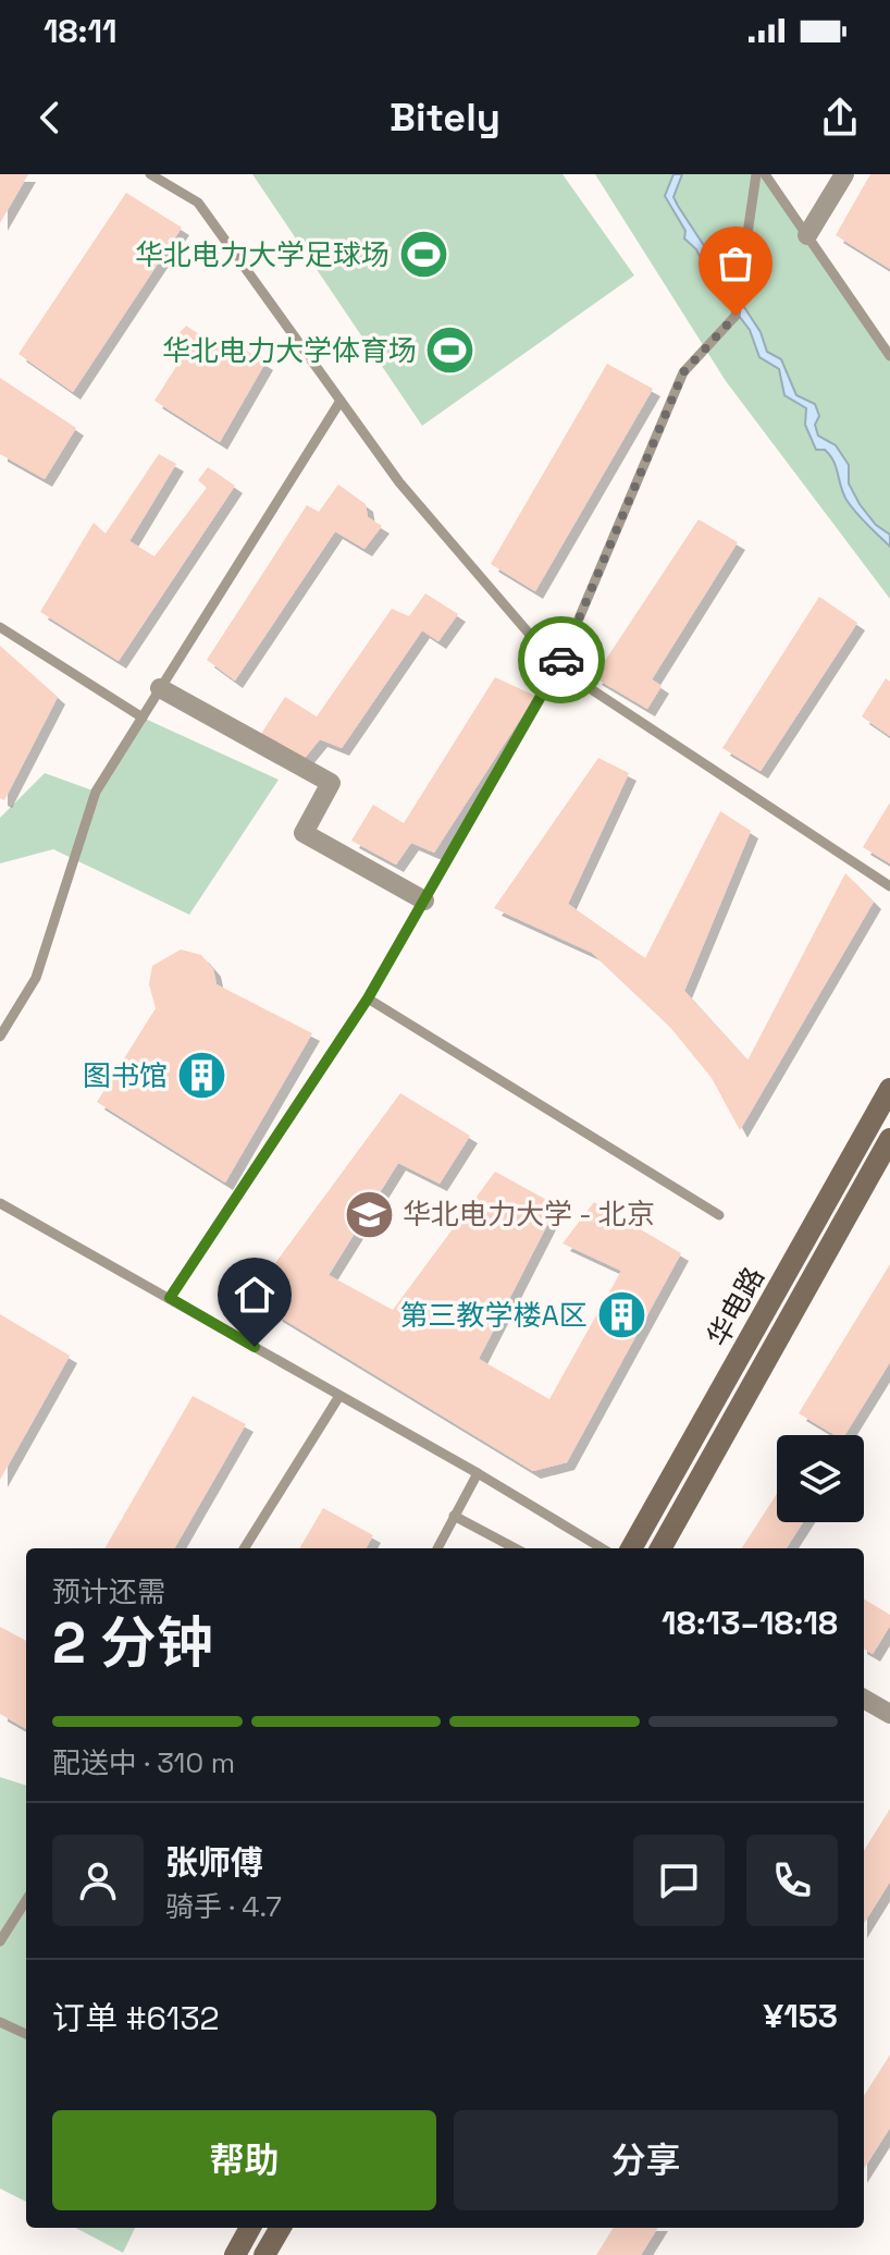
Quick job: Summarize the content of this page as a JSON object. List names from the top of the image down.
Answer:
{
  "streets": {
    "street": ["华电路"]
  },
  "places": {
    "sports": ["华北电力大学足球场", "华北电力大学体育场"],
    "building": ["图书馆", "第三教学楼A区"],
    "school or university": ["华北电力大学 - 北京"]
  },
  "page": {
    "status": "18:11",
    "header": "Bitely",
    "heading": ["2 分钟", "预计还需", "18:13–18:18"],
    "panel": [
      "张师傅",
      "骑手 · 4.7",
      "订单 #6132",
      "¥153"
    ],
    "bar": "配送中 · 310 m",
    "buttons": ["帮助", "分享"]
  }
}
